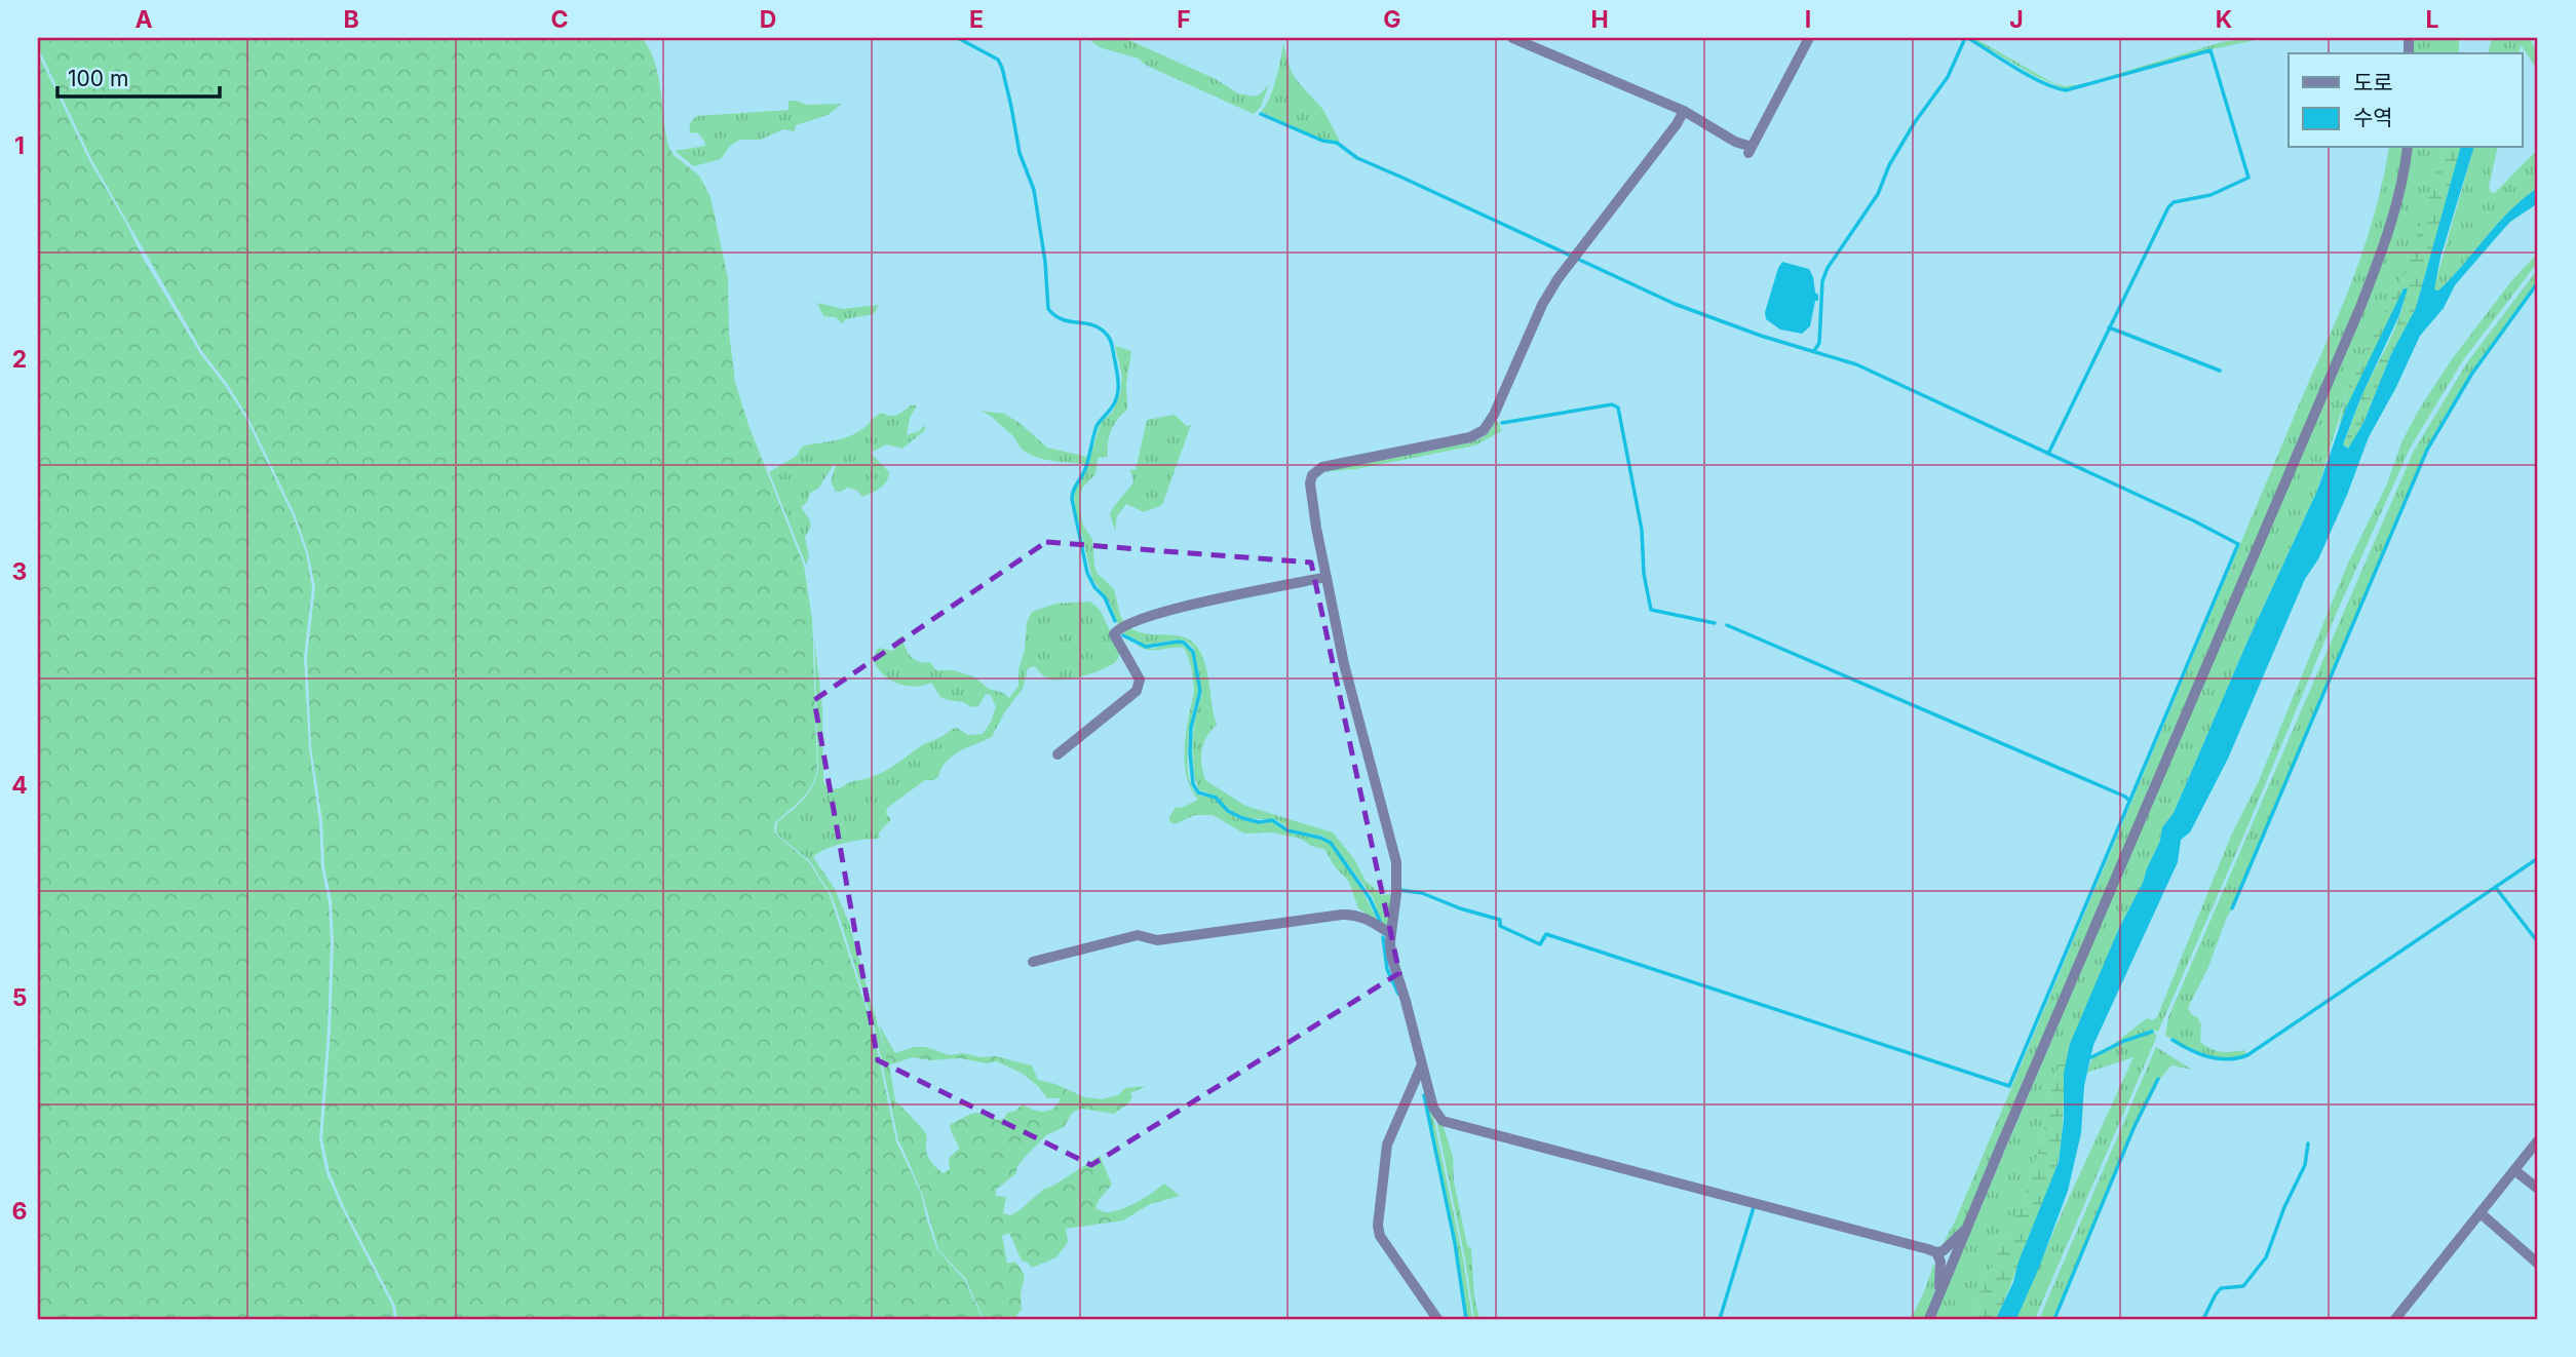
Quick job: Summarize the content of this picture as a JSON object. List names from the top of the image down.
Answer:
{
  "legend": ["도로", "수역"],
  "scale_bar": "100 m",
  "grid": {
    "columns": [
      "A",
      "B",
      "C",
      "D",
      "E",
      "F",
      "G",
      "H",
      "I",
      "J",
      "K",
      "L"
    ],
    "rows": [
      "1",
      "2",
      "3",
      "4",
      "5",
      "6"
    ]
  }
}
